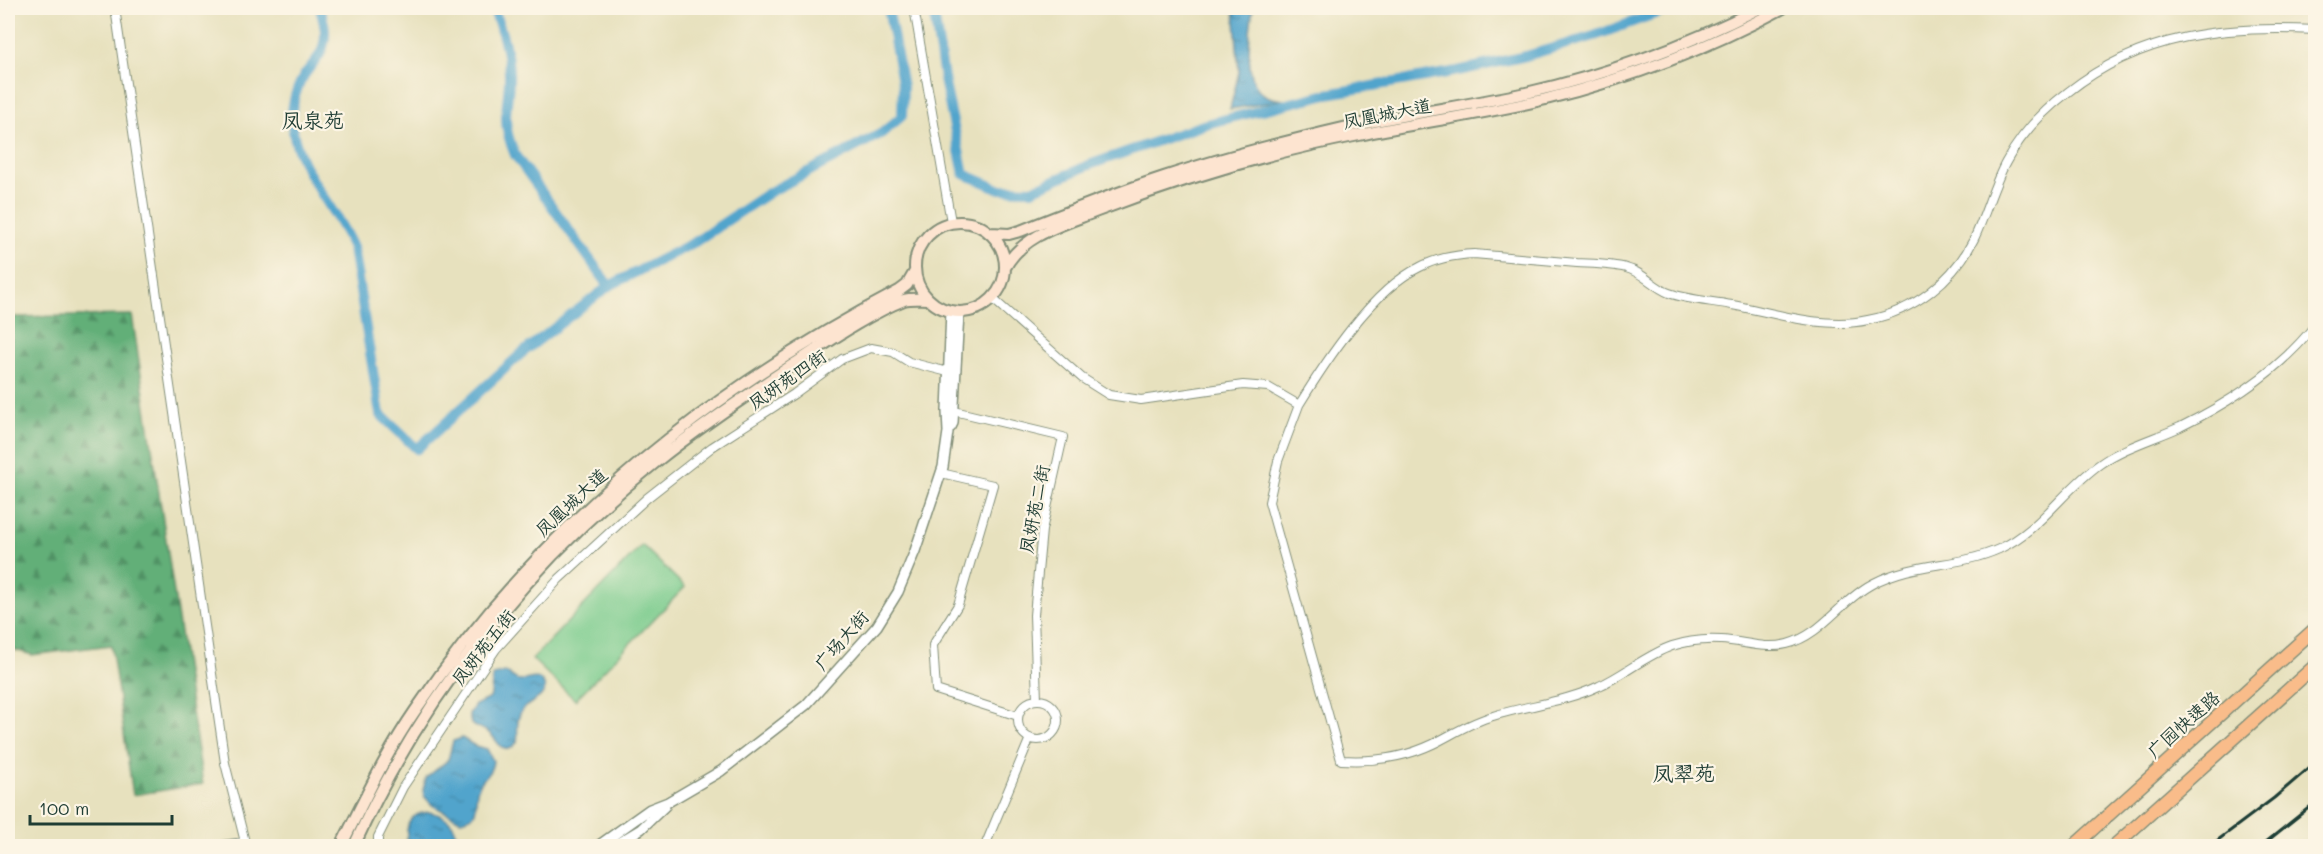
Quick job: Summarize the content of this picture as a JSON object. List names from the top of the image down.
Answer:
{
  "streets": {
    "highway": ["广园快速路"],
    "main road": ["凤凰城大道"],
    "street": [
      "凤妍苑四街",
      "凤妍苑二街",
      "广场大街",
      "凤妍苑五街"
    ]
  },
  "crossings": [
    ["凤凰城大道", "广场大街"],
    ["凤妍苑四街", "广场大街"],
    ["凤妍苑四街", "凤妍苑五街"],
    ["凤妍苑二街", "广场大街"]
  ],
  "districts": ["凤泉苑", "凤翠苑"],
  "scale_bar": "100 m"
}
